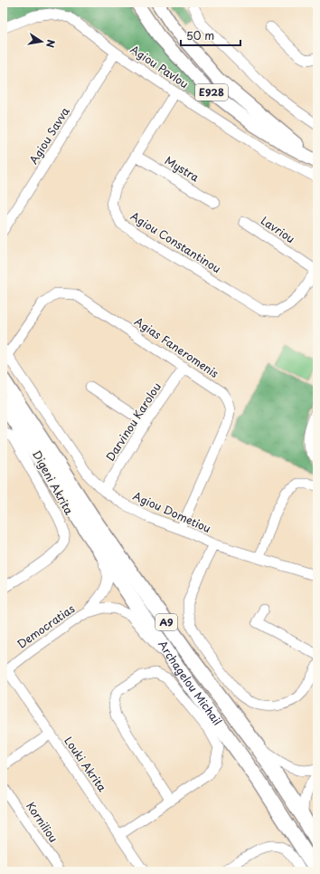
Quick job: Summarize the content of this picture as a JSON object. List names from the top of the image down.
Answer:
{
  "streets": {
    "highway": ["A9", "Archagelou Michail"],
    "main road": ["E928"],
    "street": [
      "Agiou Pavlou",
      "Agiou Savva",
      "Mystra",
      "Lavriou",
      "Agiou Constantinou",
      "Agias Faneromenis",
      "Darvinou Karolou",
      "Digeni Akrita",
      "Agiou Dometiou",
      "Democratias",
      "Louki Akrita",
      "Korniliou"
    ]
  },
  "crossings": [
    ["Agiou Pavlou", "Agiou Savva"],
    ["Agiou Pavlou", "Agiou Constantinou"],
    ["Mystra", "Agiou Constantinou"],
    ["Lavriou", "Agiou Constantinou"],
    ["Agias Faneromenis", "Darvinou Karolou"],
    ["Agias Faneromenis", "Agiou Dometiou"],
    ["Darvinou Karolou", "Agiou Dometiou"],
    ["Democratias", "Archagelou Michail"],
    ["Democratias", "Louki Akrita"]
  ],
  "scale_bar": "50 m",
  "north": "right"
}
